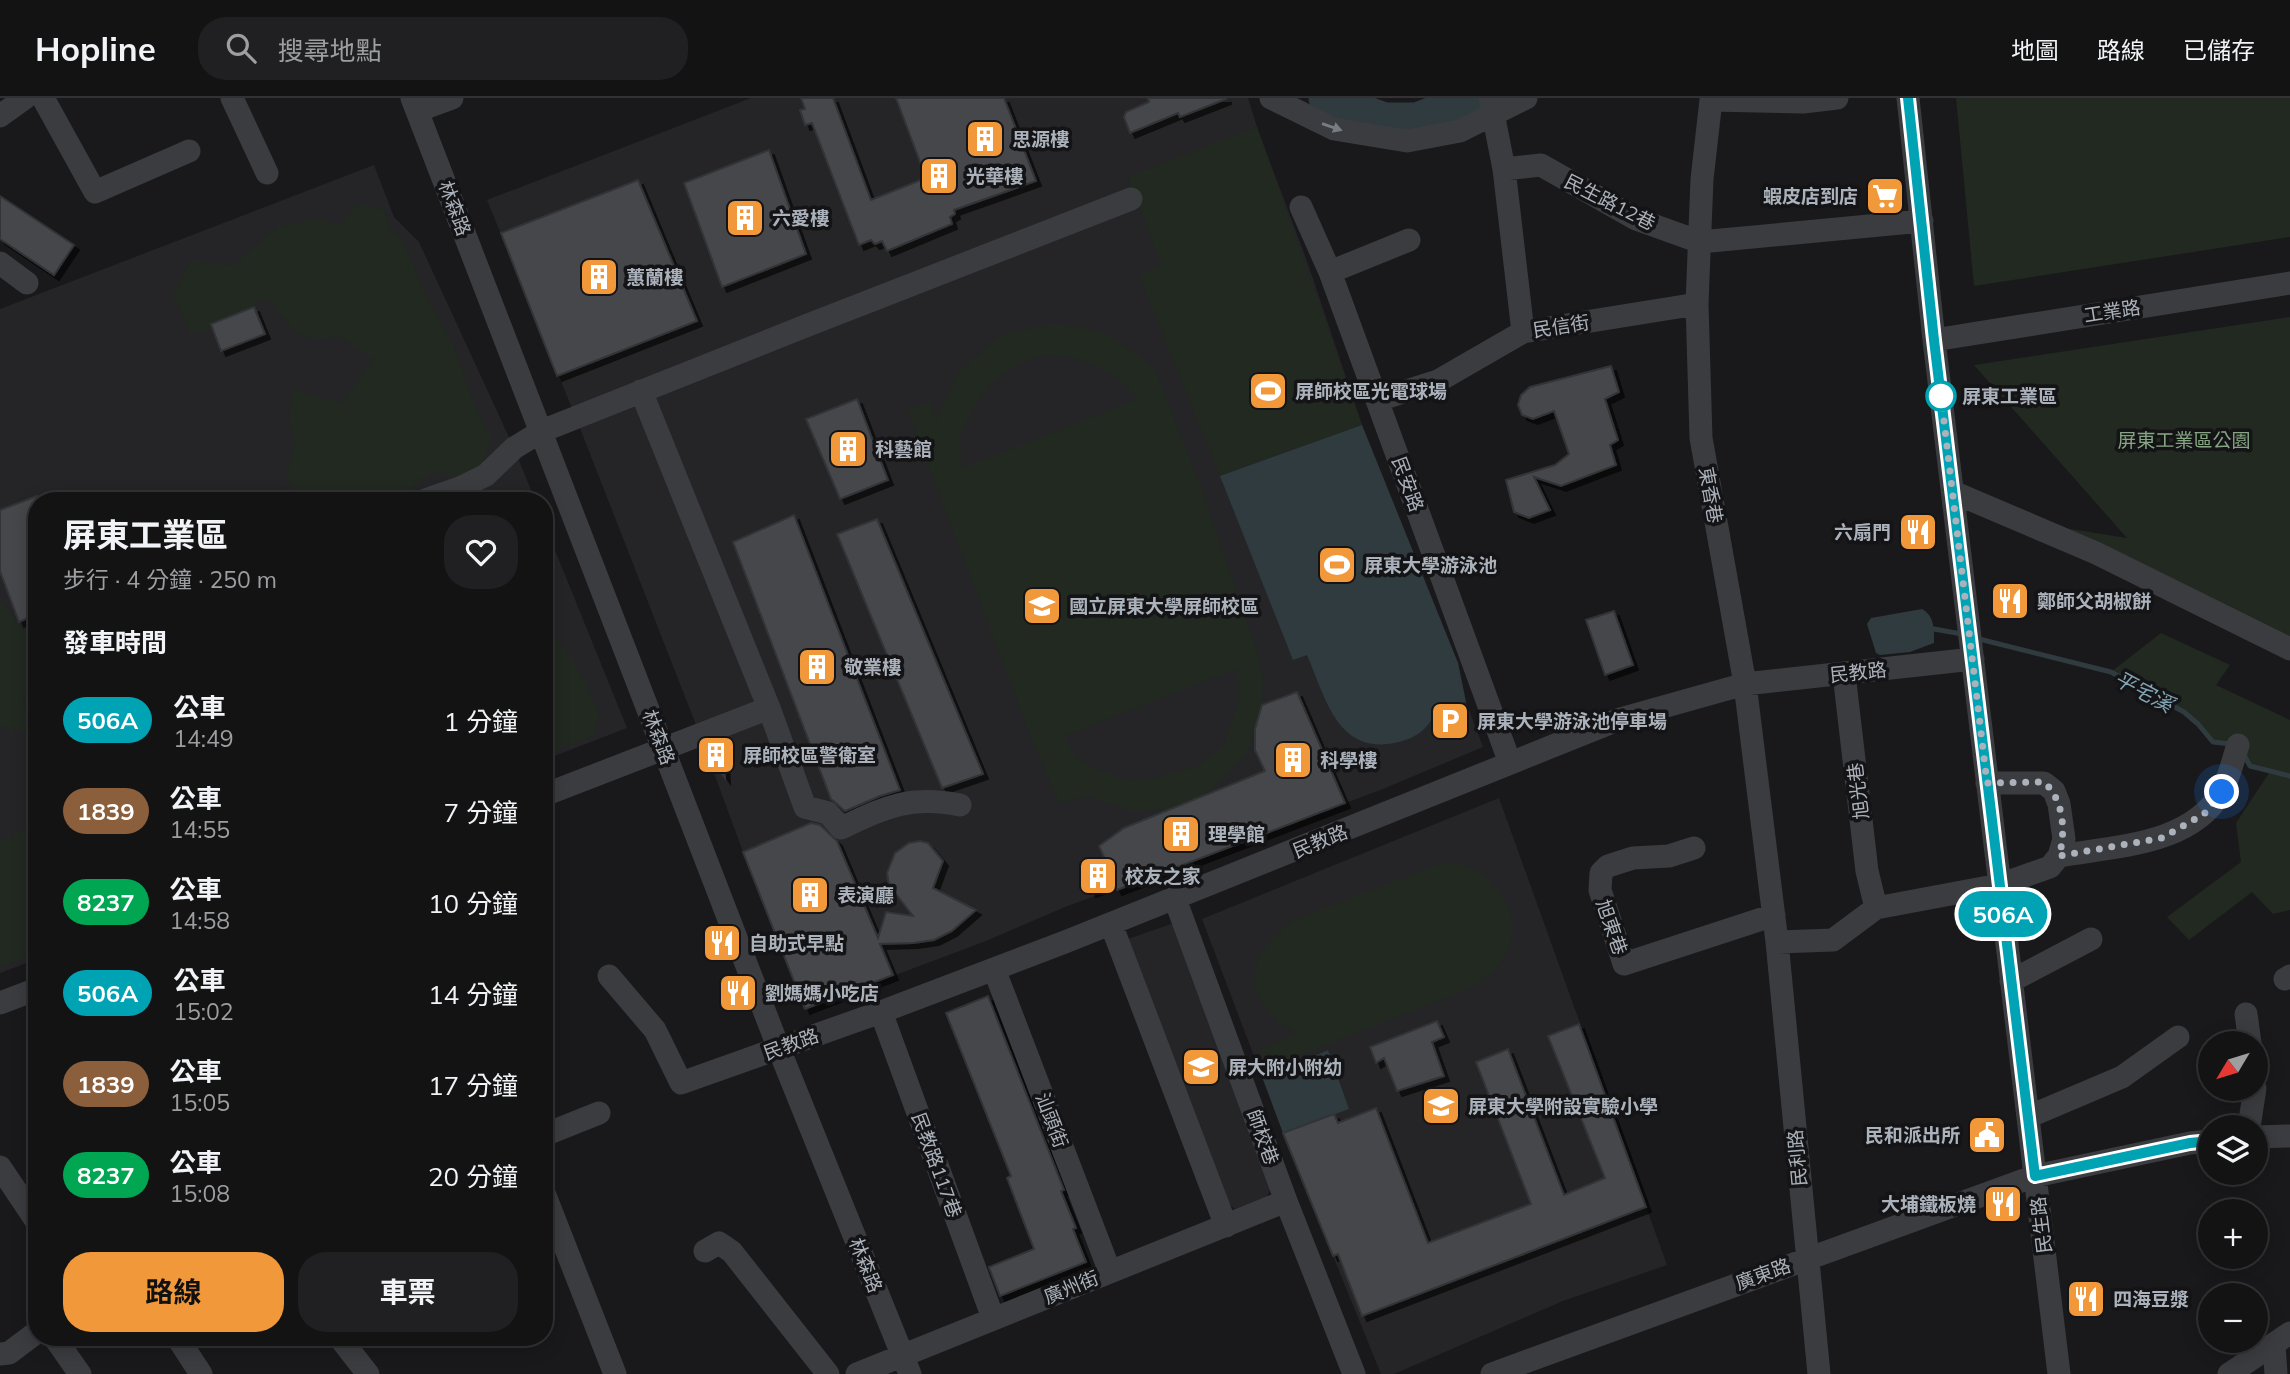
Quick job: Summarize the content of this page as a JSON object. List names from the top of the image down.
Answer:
{
  "streets": {
    "street": [
      "民生路12巷",
      "林森路",
      "工業路",
      "民信街",
      "民安路",
      "東香巷",
      "民教路",
      "旭光巷",
      "旭東巷",
      "汕頭街",
      "師校巷",
      "民利路",
      "民教路117巷",
      "民生路",
      "廣東路",
      "廣州街"
    ]
  },
  "crossings": [
    ["林森路", "民教路"],
    ["林森路", "廣州街"],
    ["民信街", "民安路"],
    ["民信街", "東香巷"],
    ["民安路", "民教路"],
    ["東香巷", "民教路"],
    ["民教路", "旭光巷"],
    ["民教路", "汕頭街"],
    ["民教路", "師校巷"],
    ["民教路", "民教路117巷"],
    ["民教路", "民生路"],
    ["汕頭街", "廣州街"],
    ["師校巷", "廣州街"],
    ["民利路", "廣東路"],
    ["民教路117巷", "廣州街"],
    ["民生路", "廣東路"]
  ],
  "water": ["平宅溪"],
  "parks": ["屏東工業區公園"],
  "places": {
    "building": [
      "思源樓",
      "光華樓",
      "六愛樓",
      "蕙蘭樓",
      "科藝館",
      "敬業樓",
      "屏師校區警衛室",
      "科學樓",
      "理學館",
      "校友之家",
      "表演廳"
    ],
    "supermarket": ["蝦皮店到店"],
    "sports": ["屏師校區光電球場", "屏東大學游泳池"],
    "other": ["屏東工業區"],
    "restaurant": [
      "六扇門",
      "鄭師父胡椒餅",
      "自助式早點",
      "劉媽媽小吃店",
      "大埔鐵板燒",
      "四海豆漿"
    ],
    "school or university": ["國立屏東大學屏師校區", "屏大附小附幼", "屏東大學附設實驗小學"],
    "parking": ["屏東大學游泳池停車場"],
    "public building": ["民和派出所"]
  },
  "lines": ["bus line 506A"],
  "north": "bottom left",
  "page": {
    "header": "Hopline",
    "search": "搜尋地點",
    "nav": ["地圖", "路線", "已儲存"],
    "on_map": "506A",
    "heading": [
      ["屏東工業區", "步行 · 4 分鐘 · 250 m"],
      "發車時間"
    ],
    "list": [
      {
        "mark": "506A",
        "name": "公車",
        "note": "14:49",
        "value": "1 分鐘"
      },
      {
        "mark": "1839",
        "name": "公車",
        "note": "14:55",
        "value": "7 分鐘"
      },
      {
        "mark": "8237",
        "name": "公車",
        "note": "14:58",
        "value": "10 分鐘"
      },
      {
        "mark": "506A",
        "name": "公車",
        "note": "15:02",
        "value": "14 分鐘"
      },
      {
        "mark": "1839",
        "name": "公車",
        "note": "15:05",
        "value": "17 分鐘"
      },
      {
        "mark": "8237",
        "name": "公車",
        "note": "15:08",
        "value": "20 分鐘"
      }
    ],
    "map_buttons": ["+", "−"],
    "buttons": ["路線", "車票"]
  }
}
